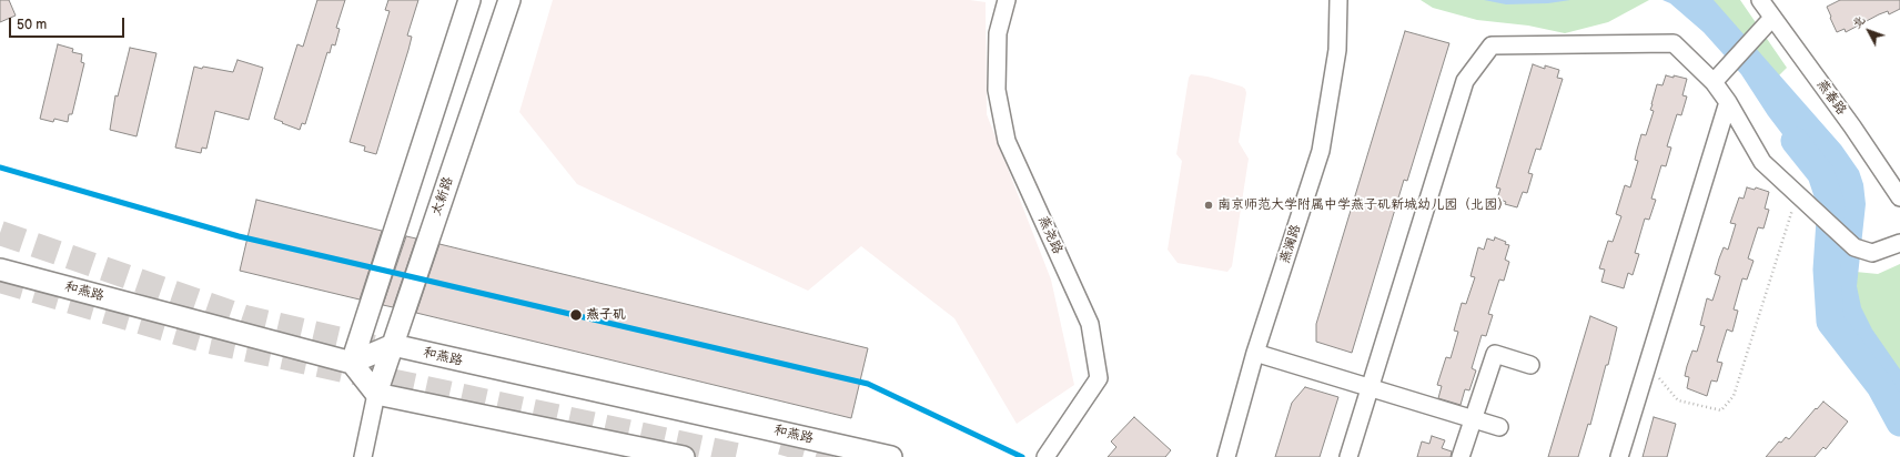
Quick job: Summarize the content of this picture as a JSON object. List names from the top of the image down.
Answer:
{
  "streets": {
    "main road": ["太新路", "和燕路"],
    "street": ["燕春路", "燕尧路", "燕澜路"]
  },
  "crossings": [
    ["太新路", "和燕路"]
  ],
  "places": ["南京师范大学附属中学燕子矶新城幼儿园（北园）", "燕子矶"],
  "scale_bar": "50 m",
  "north": "top left"
}
